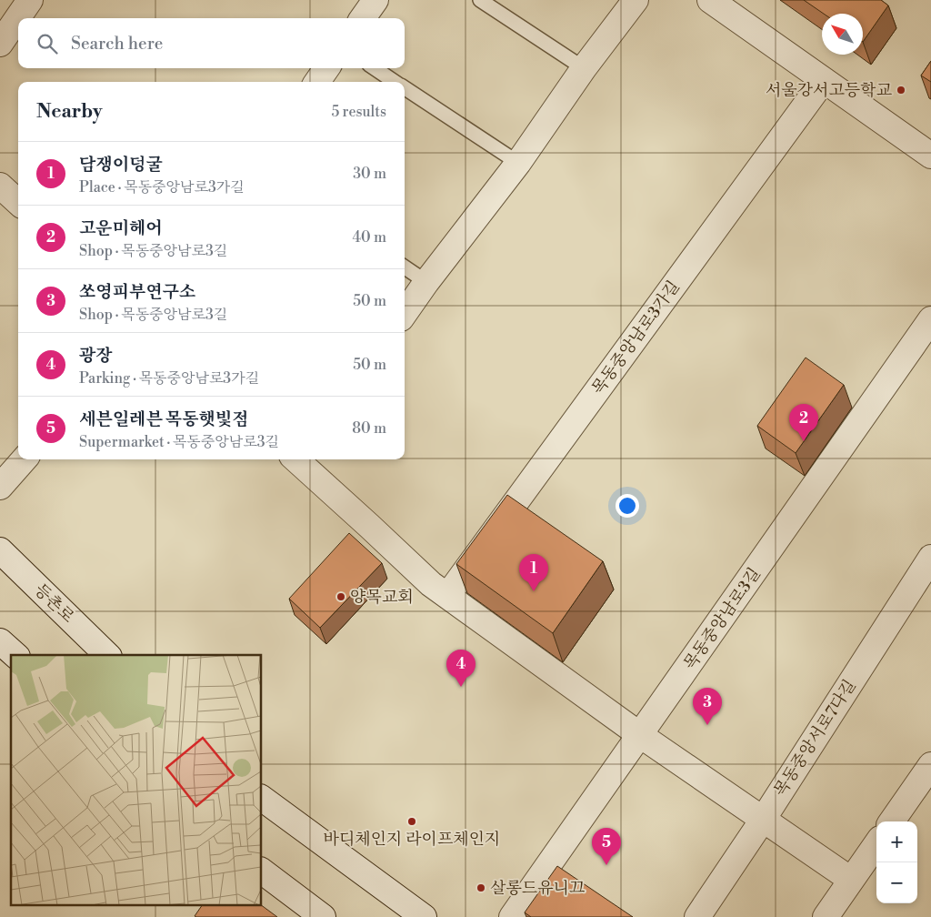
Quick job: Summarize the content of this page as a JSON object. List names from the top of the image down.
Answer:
{
  "streets": {
    "street": [
      "목동중앙남로3가길",
      "등촌로",
      "목동중앙남로3길",
      "목동중앙서로7다길"
    ]
  },
  "places": [
    "서울강서고등학교",
    "양목교회",
    "바디체인지 라이프체인지",
    "살롱드유니끄"
  ],
  "north": "top left",
  "page": {
    "search": "Search here",
    "heading": ["Nearby", "5 results"],
    "list": [
      {
        "mark": "1",
        "name": "담쟁이덩굴",
        "note": "Place · 목동중앙남로3가길",
        "value": "30 m"
      },
      {
        "mark": "2",
        "name": "고운미헤어",
        "note": "Shop · 목동중앙남로3길",
        "value": "40 m"
      },
      {
        "mark": "3",
        "name": "쏘영피부연구소",
        "note": "Shop · 목동중앙남로3길",
        "value": "50 m"
      },
      {
        "mark": "4",
        "name": "광장",
        "note": "Parking · 목동중앙남로3가길",
        "value": "50 m"
      },
      {
        "mark": "5",
        "name": "세븐일레븐 목동햇빛점",
        "note": "Supermarket · 목동중앙남로3길",
        "value": "80 m"
      }
    ],
    "pins": [
      "2",
      "1",
      "4",
      "3",
      "5"
    ],
    "map_buttons": ["+", "−"]
  }
}
